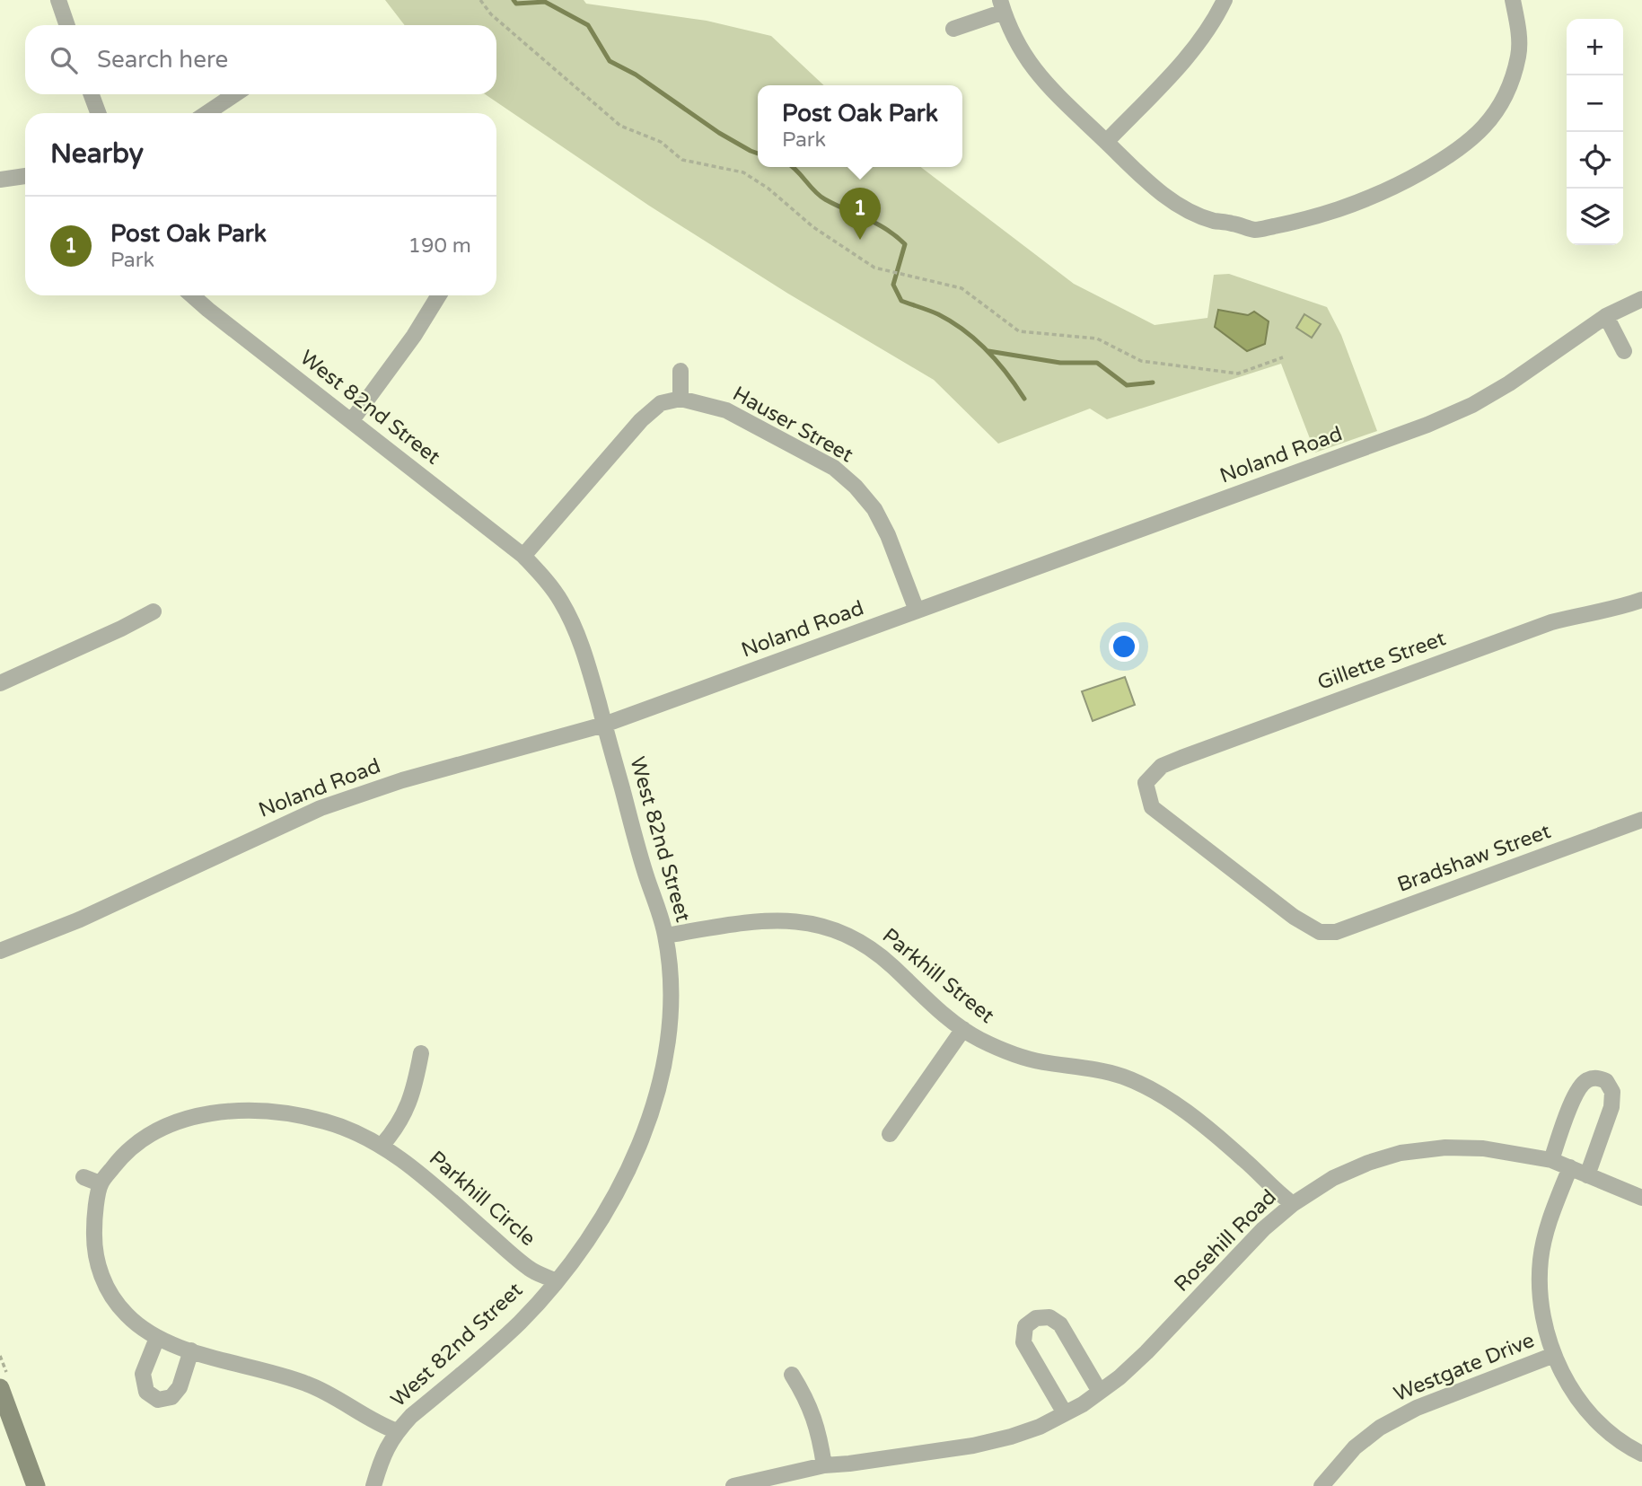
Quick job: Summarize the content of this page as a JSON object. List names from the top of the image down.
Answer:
{
  "streets": {
    "street": [
      "West 82nd Street",
      "Hauser Street",
      "Noland Road",
      "Gillette Street",
      "Bradshaw Street",
      "Parkhill Street",
      "Parkhill Circle",
      "Rosehill Road",
      "Westgate Drive"
    ]
  },
  "crossings": [
    ["West 82nd Street", "Noland Road"],
    ["West 82nd Street", "Parkhill Street"],
    ["West 82nd Street", "Parkhill Circle"],
    ["Hauser Street", "Noland Road"],
    ["Gillette Street", "Bradshaw Street"],
    ["Parkhill Street", "Rosehill Road"]
  ],
  "page": {
    "map_buttons": ["+", "−"],
    "search": "Search here",
    "popup": ["Post Oak Park", "Park"],
    "heading": "Nearby",
    "pins": "1",
    "list": [
      {
        "mark": "1",
        "name": "Post Oak Park",
        "note": "Park",
        "value": "190 m"
      }
    ]
  }
}
